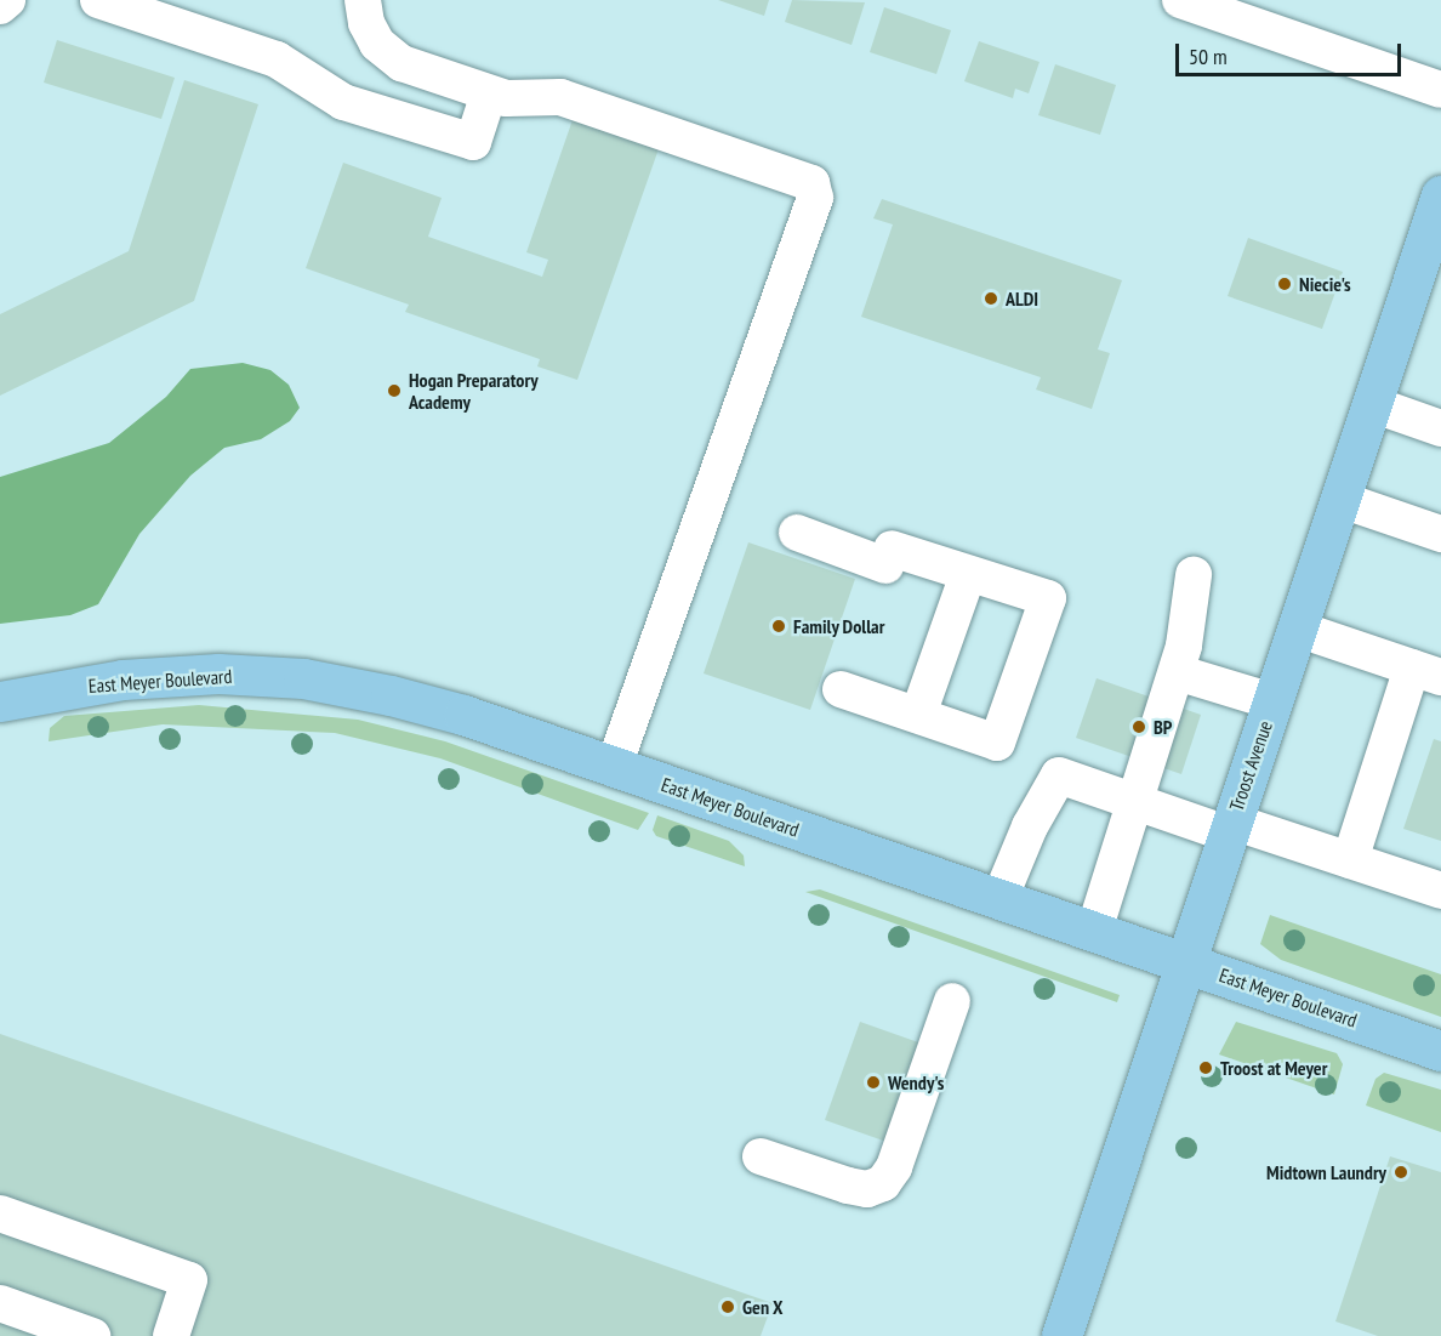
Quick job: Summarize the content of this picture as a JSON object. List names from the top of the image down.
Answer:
{
  "streets": {
    "main road": ["East Meyer Boulevard", "Troost Avenue"]
  },
  "crossings": [
    ["East Meyer Boulevard", "Troost Avenue"]
  ],
  "places": [
    "Niecie's",
    "ALDI",
    "Hogan Preparatory Academy",
    "Family Dollar",
    "BP",
    "Troost at Meyer",
    "Wendy's",
    "Midtown Laundry",
    "Gen X"
  ],
  "scale_bar": "50 m"
}
